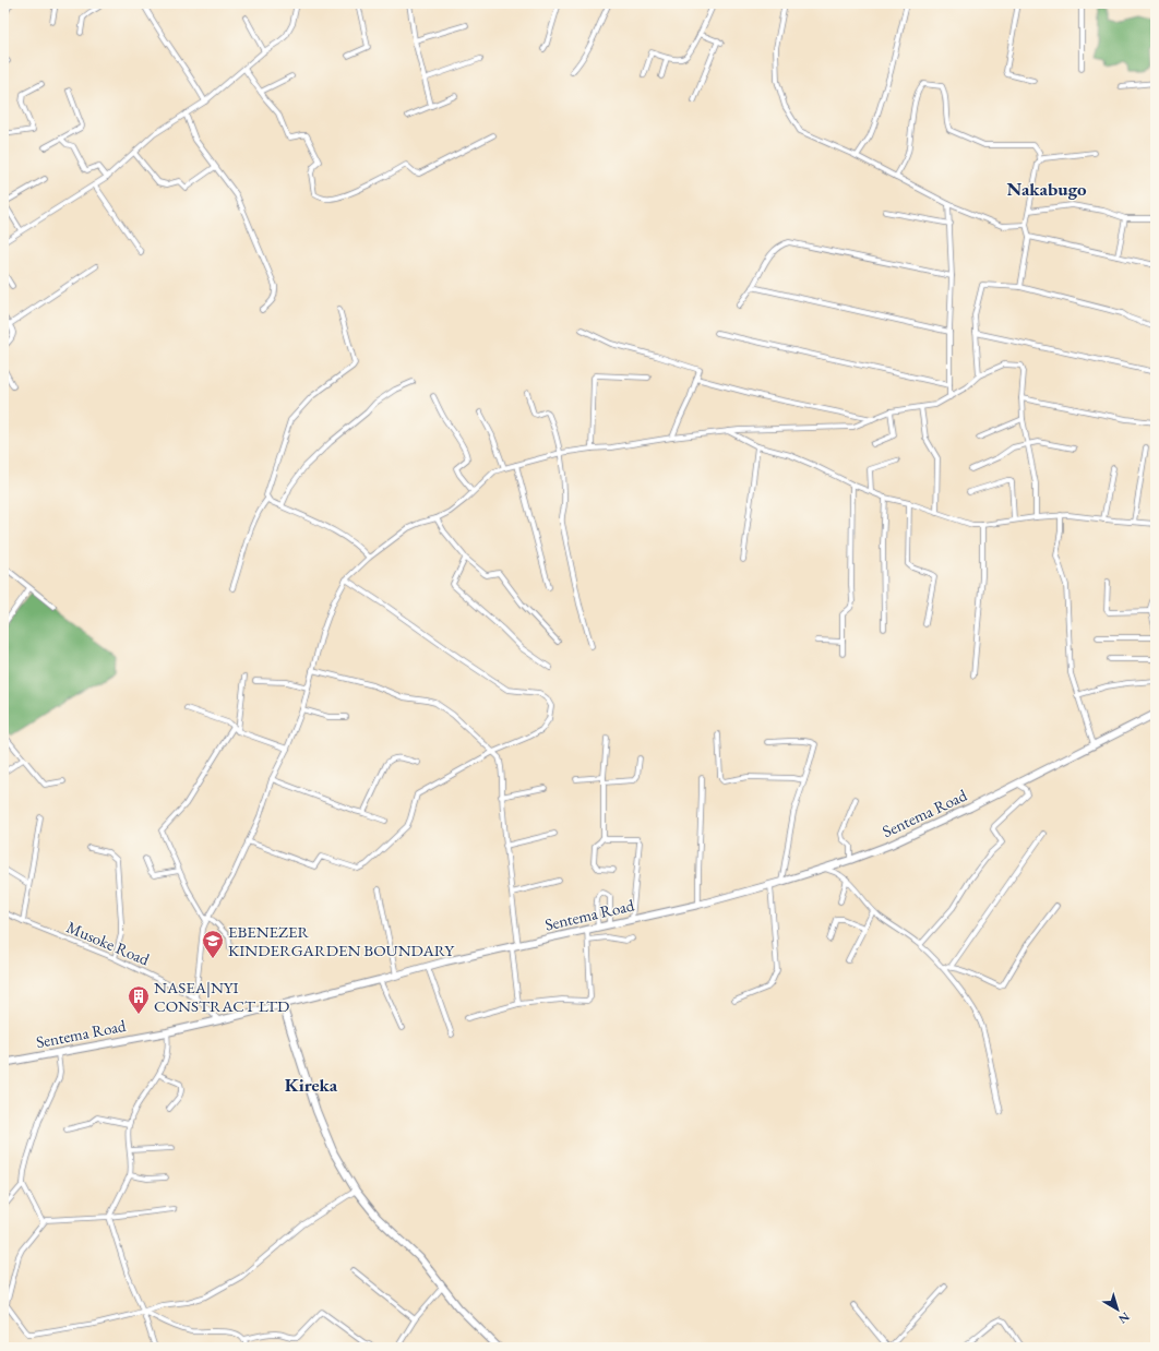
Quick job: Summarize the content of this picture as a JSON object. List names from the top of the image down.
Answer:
{
  "streets": {
    "main road": ["Sentema Road"],
    "street": ["Musoke Road"]
  },
  "crossings": [
    ["Sentema Road", "Musoke Road"]
  ],
  "districts": ["Nakabugo", "Kireka"],
  "places": {
    "school or university": ["EBENEZER KINDERGARDEN BOUNDARY"],
    "building": ["NASEA|NYI CONSTRACT LTD"]
  },
  "north": "bottom right"
}
